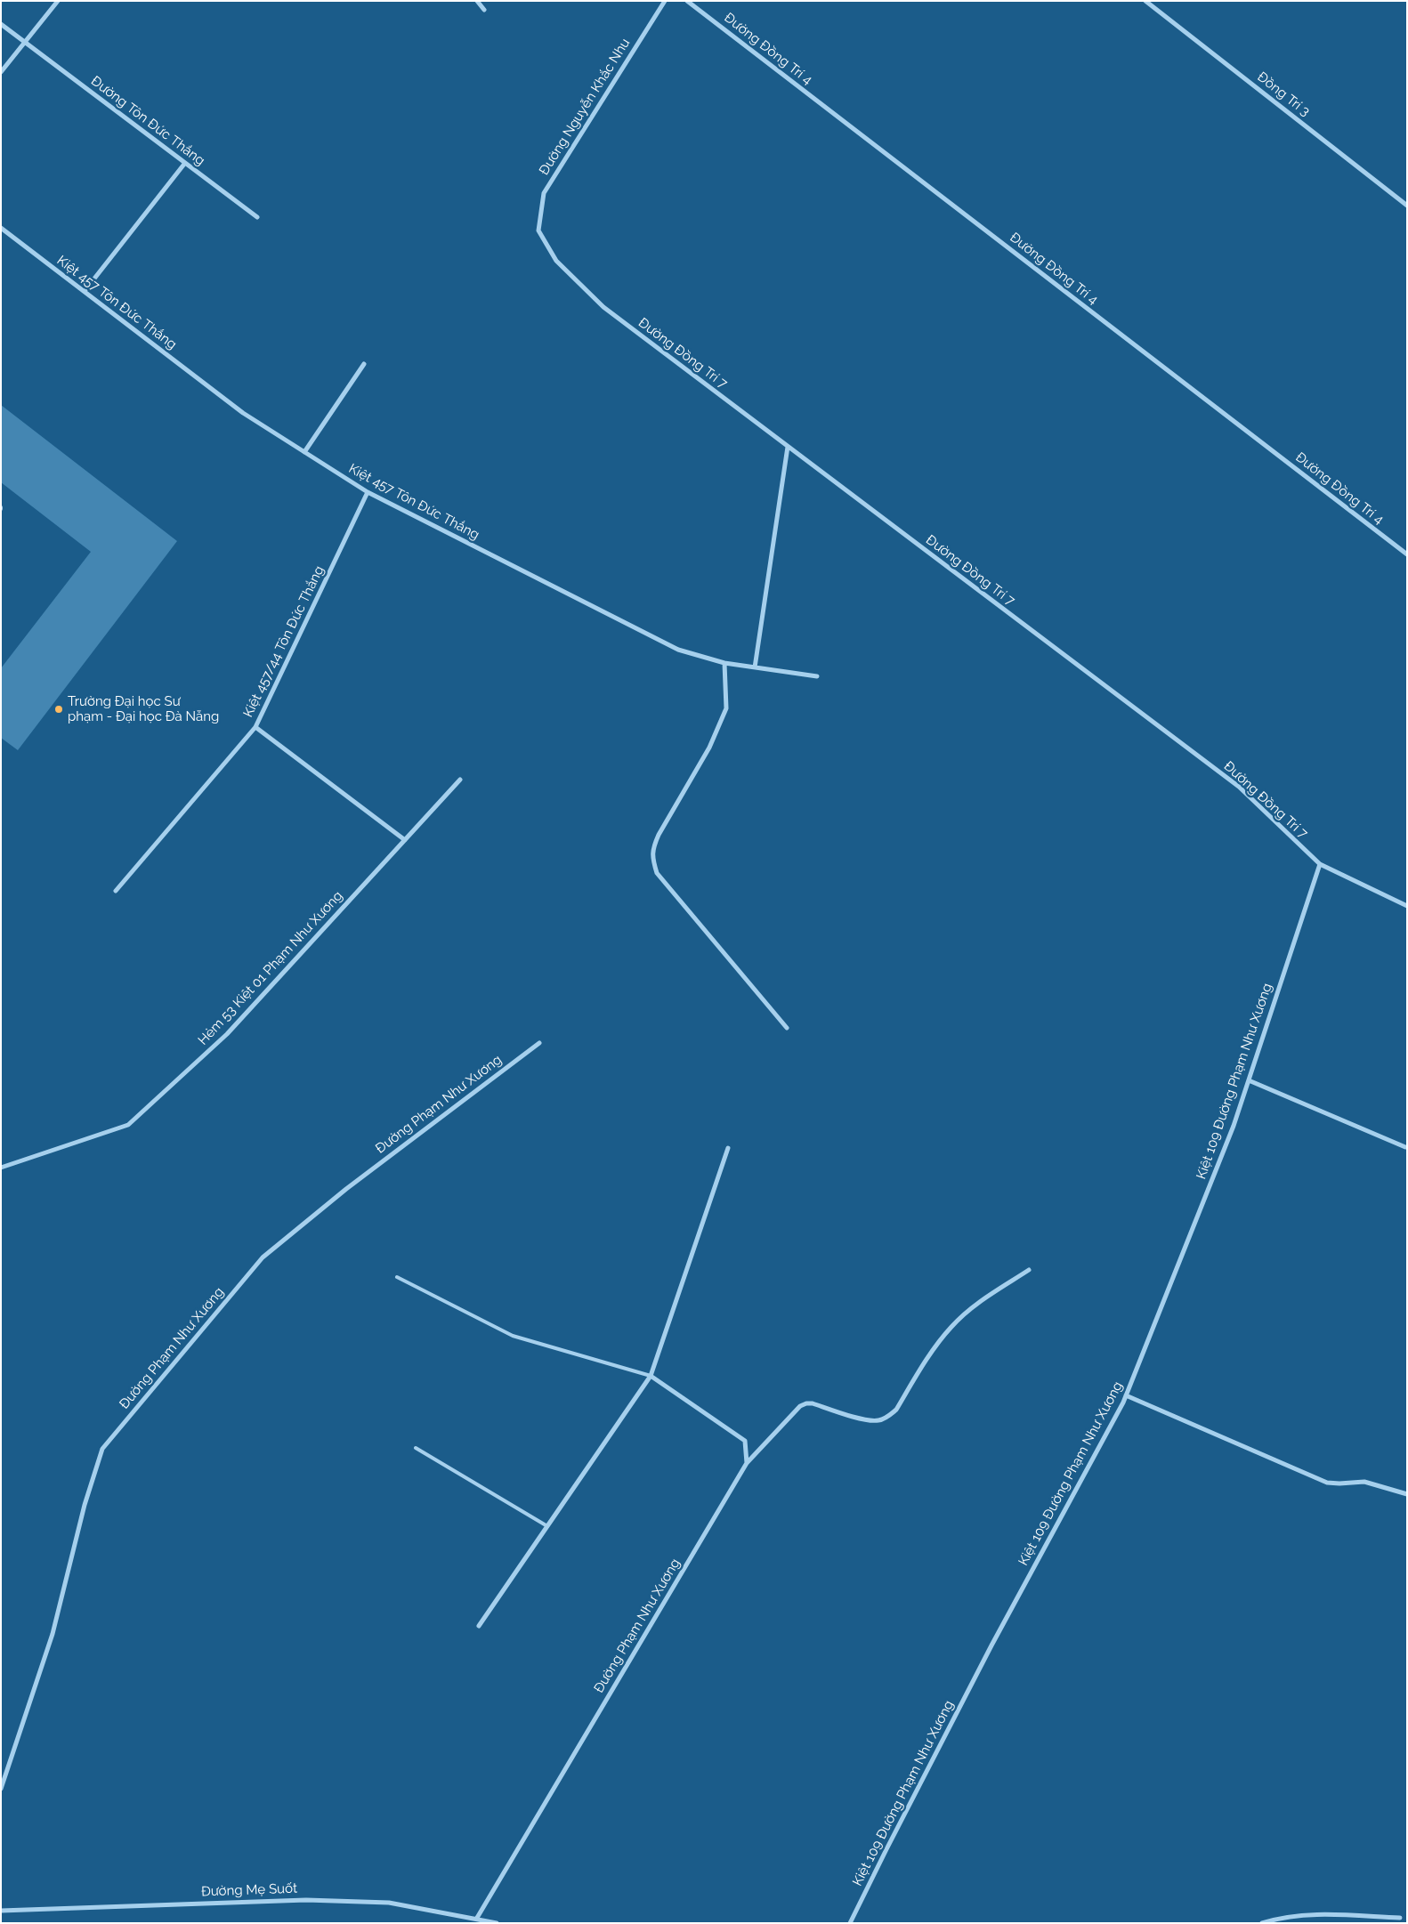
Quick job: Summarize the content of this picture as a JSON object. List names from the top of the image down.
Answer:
{
  "streets": {
    "street": [
      "Đường Đồng Trí 4",
      "Đồng Trí 3",
      "Đường Nguyễn Khắc Nhu",
      "Đường Tôn Đức Thắng",
      "Kiệt 457 Tôn Đức Thắng",
      "Đường Đồng Trí 7",
      "Kiệt 457/44 Tôn Đức Thắng",
      "Hẻm 53 Kiệt 01 Phạm Như Xương",
      "Kiệt 109 Đường Phạm Như Xương",
      "Đường Phạm Như Xương",
      "Đường Mẹ Suốt"
    ]
  },
  "crossings": [
    ["Đường Nguyễn Khắc Nhu", "Đường Đồng Trí 7"],
    ["Kiệt 457 Tôn Đức Thắng", "Kiệt 457/44 Tôn Đức Thắng"],
    ["Đường Đồng Trí 7", "Kiệt 109 Đường Phạm Như Xương"],
    ["Đường Phạm Như Xương", "Đường Mẹ Suốt"]
  ],
  "places": ["Trường Đại học Sư phạm - Đại học Đà Nẵng"]
}
